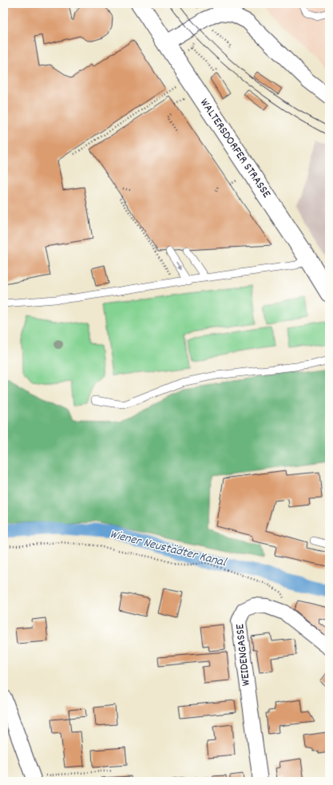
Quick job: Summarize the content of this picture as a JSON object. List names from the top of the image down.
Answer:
{
  "streets": {
    "street": ["WALTERSDORFER STRASSE", "WEIDENGASSE"]
  },
  "water": ["Wiener Neustädter Kanal"]
}
